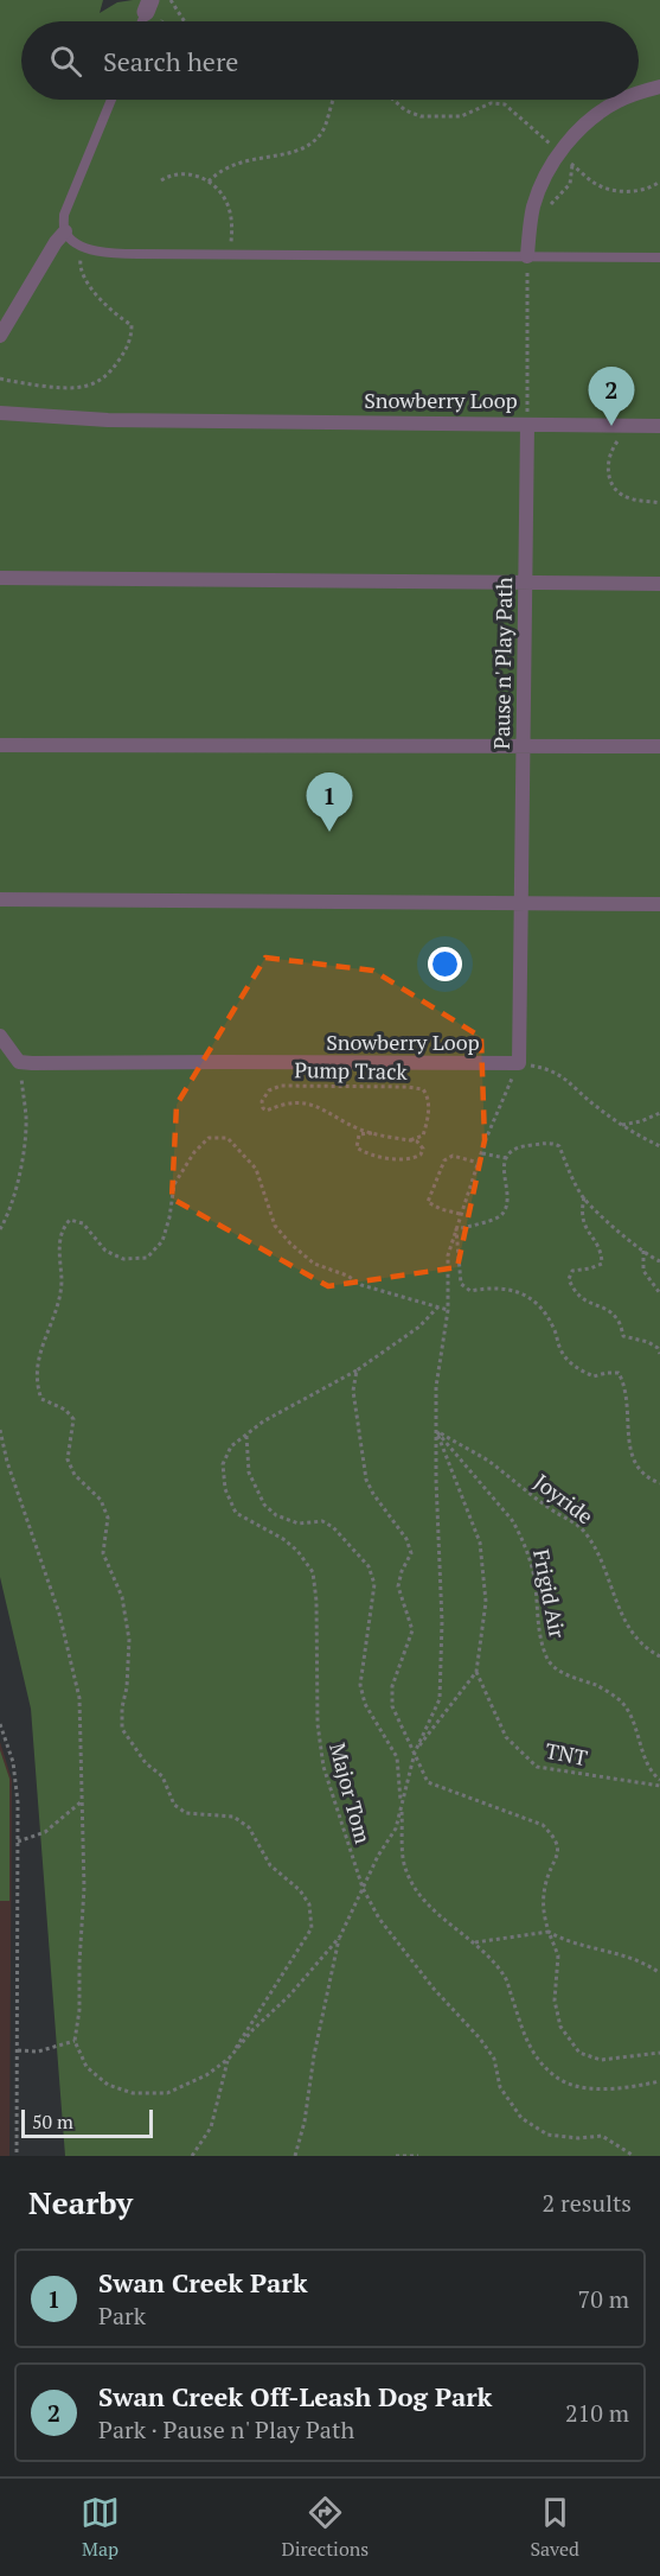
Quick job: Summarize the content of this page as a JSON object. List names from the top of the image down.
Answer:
{
  "streets": {
    "street": ["Snowberry Loop", "Pause n' Play Path"],
    "path": [
      "Pump Track",
      "Joyride",
      "Frigid Air",
      "TNT",
      "Major Tom"
    ]
  },
  "crossings": [
    ["Snowberry Loop", "Pause n' Play Path"],
    ["Joyride", "Frigid Air"],
    ["Frigid Air", "TNT"]
  ],
  "scale_bar": "50 m",
  "page": {
    "search": "Search here",
    "pins": ["2", "1"],
    "scale": "50 m",
    "heading": ["Nearby", "2 results"],
    "list": [
      {
        "mark": "1",
        "name": "Swan Creek Park",
        "note": "Park",
        "value": "70 m"
      },
      {
        "mark": "2",
        "name": "Swan Creek Off-Leash Dog Park",
        "note": "Park · Pause n' Play Path",
        "value": "210 m"
      }
    ],
    "nav": ["Map", "Directions", "Saved"]
  }
}
